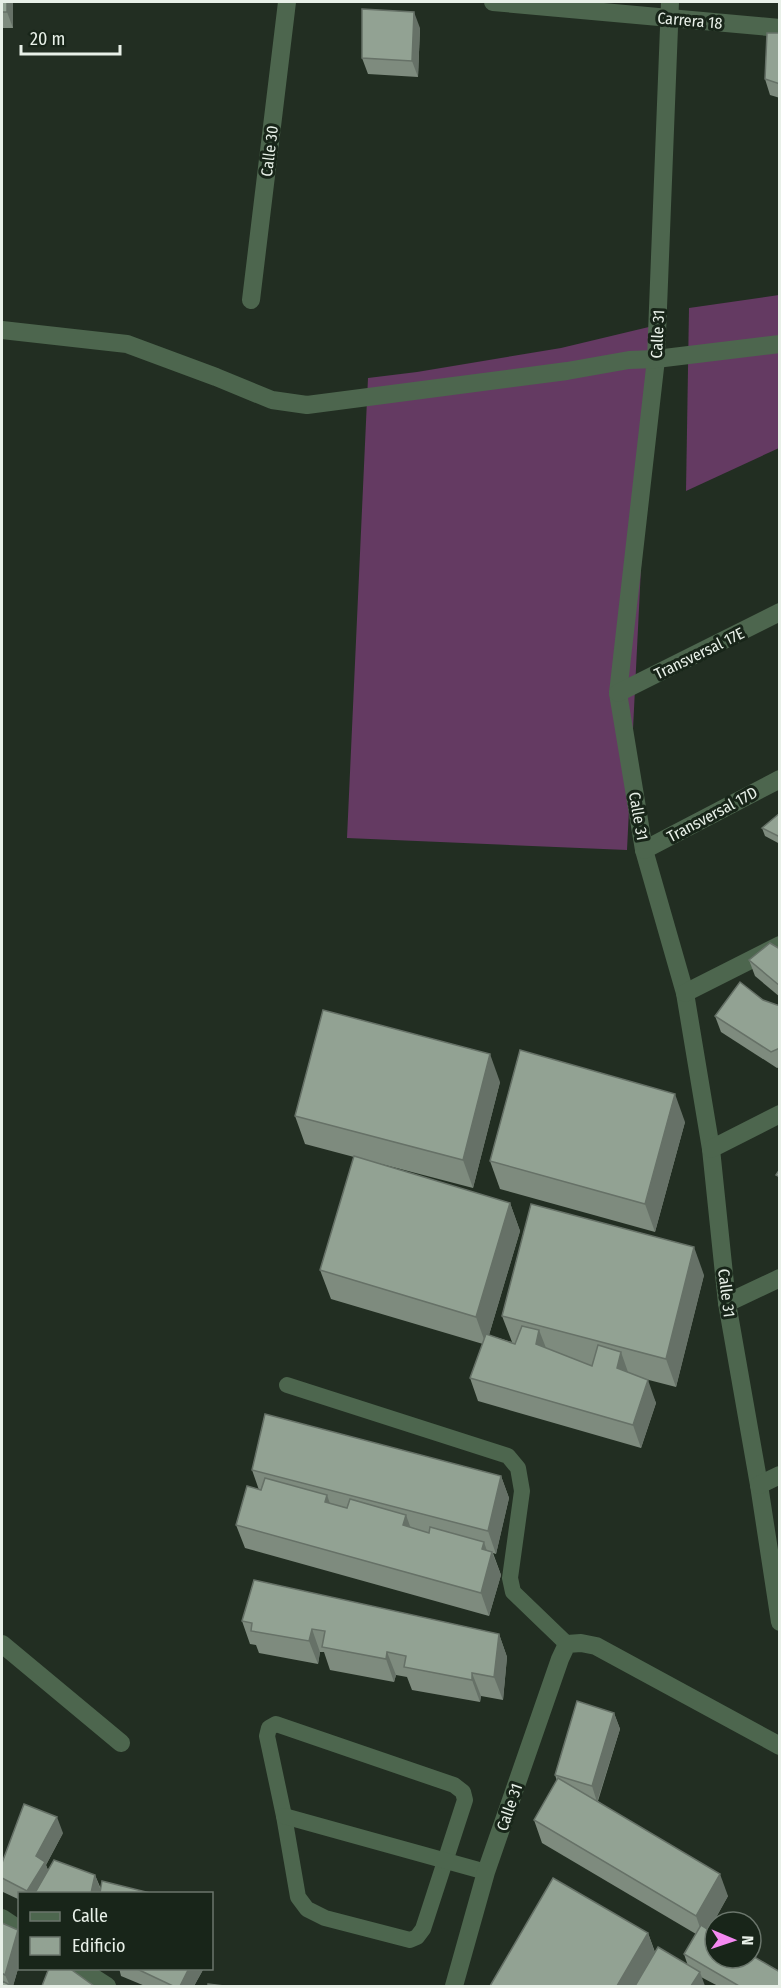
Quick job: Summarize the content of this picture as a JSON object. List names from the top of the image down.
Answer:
{
  "streets": {
    "street": [
      "Carrera 18",
      "Calle 30",
      "Calle 31",
      "Transversal 17E",
      "Transversal 17D"
    ]
  },
  "crossings": [
    ["Carrera 18", "Calle 31"],
    ["Calle 31", "Transversal 17E"],
    ["Calle 31", "Transversal 17D"]
  ],
  "legend": ["Calle", "Edificio"],
  "scale_bar": "20 m",
  "north": "right"
}
